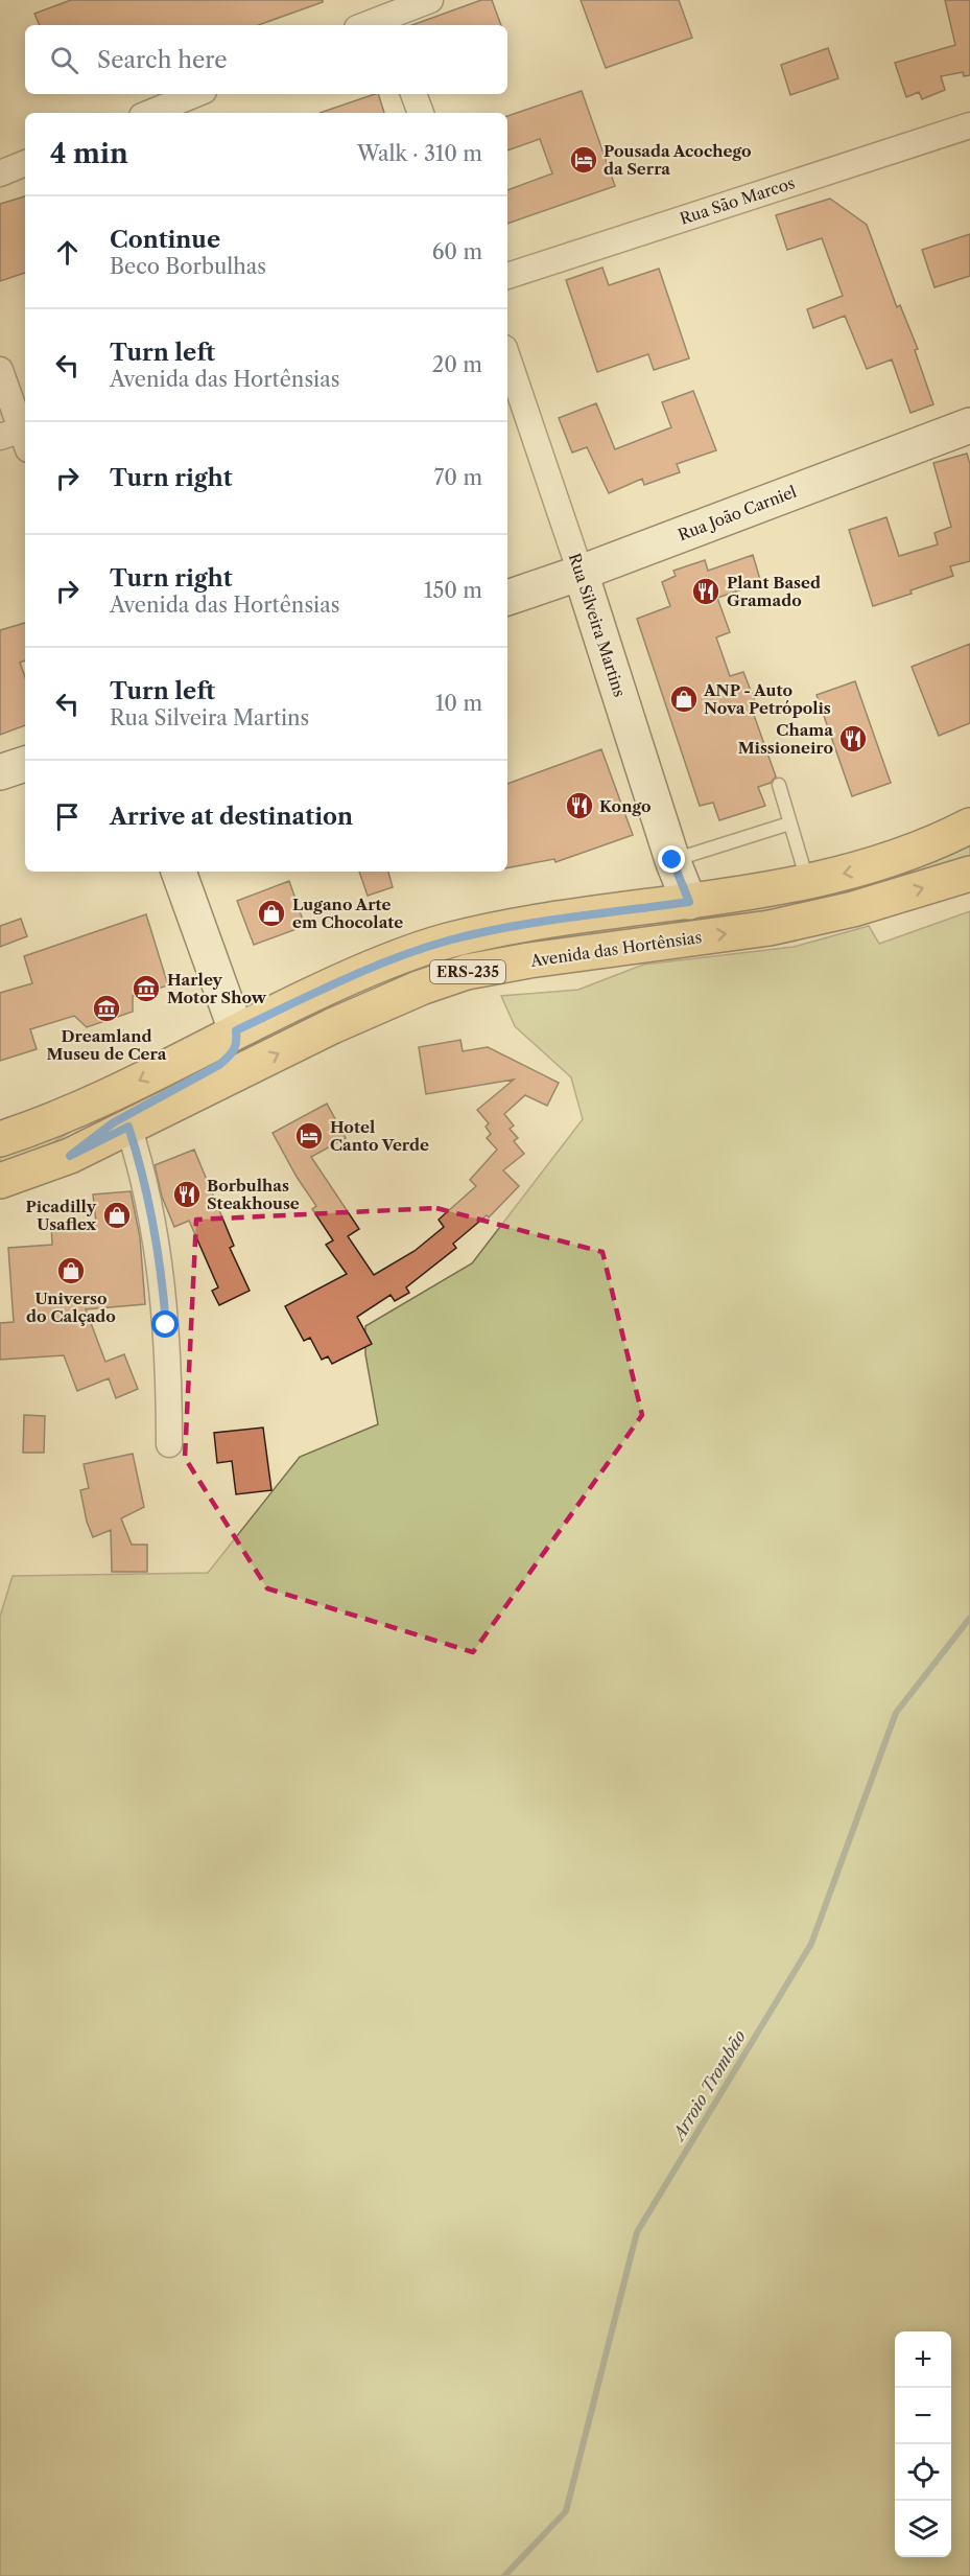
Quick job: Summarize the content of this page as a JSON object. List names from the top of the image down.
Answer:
{
  "streets": {
    "main road": ["Avenida das Hortênsias", "ERS-235"],
    "street": ["Rua São Marcos", "Rua João Carniel", "Rua Silveira Martins"]
  },
  "crossings": [
    ["Rua João Carniel", "Rua Silveira Martins"],
    ["Rua Silveira Martins", "ERS-235"]
  ],
  "water": ["Arroio Trombão"],
  "places": {
    "hotel": ["Pousada Acochego da Serra", "Hotel Canto Verde"],
    "restaurant": [
      "Plant Based Gramado",
      "Chama Missioneiro",
      "Kongo",
      "Borbulhas Steakhouse"
    ],
    "shop": [
      "ANP - Auto Nova Petrópolis",
      "Lugano Arte em Chocolate",
      "Picadilly Usaflex",
      "Universo do Calçado"
    ],
    "museum": ["Harley Motor Show", "Dreamland Museu de Cera"]
  },
  "page": {
    "search": "Search here",
    "heading": ["4 min", "Walk · 310 m"],
    "list": [
      ["Continue", "Beco Borbulhas", "60 m"],
      ["Turn left", "Avenida das Hortênsias", "20 m"],
      ["Turn right", "70 m"],
      ["Turn right", "Avenida das Hortênsias", "150 m"],
      ["Turn left", "Rua Silveira Martins", "10 m"],
      "Arrive at destination"
    ],
    "map_buttons": ["+", "−"]
  }
}
